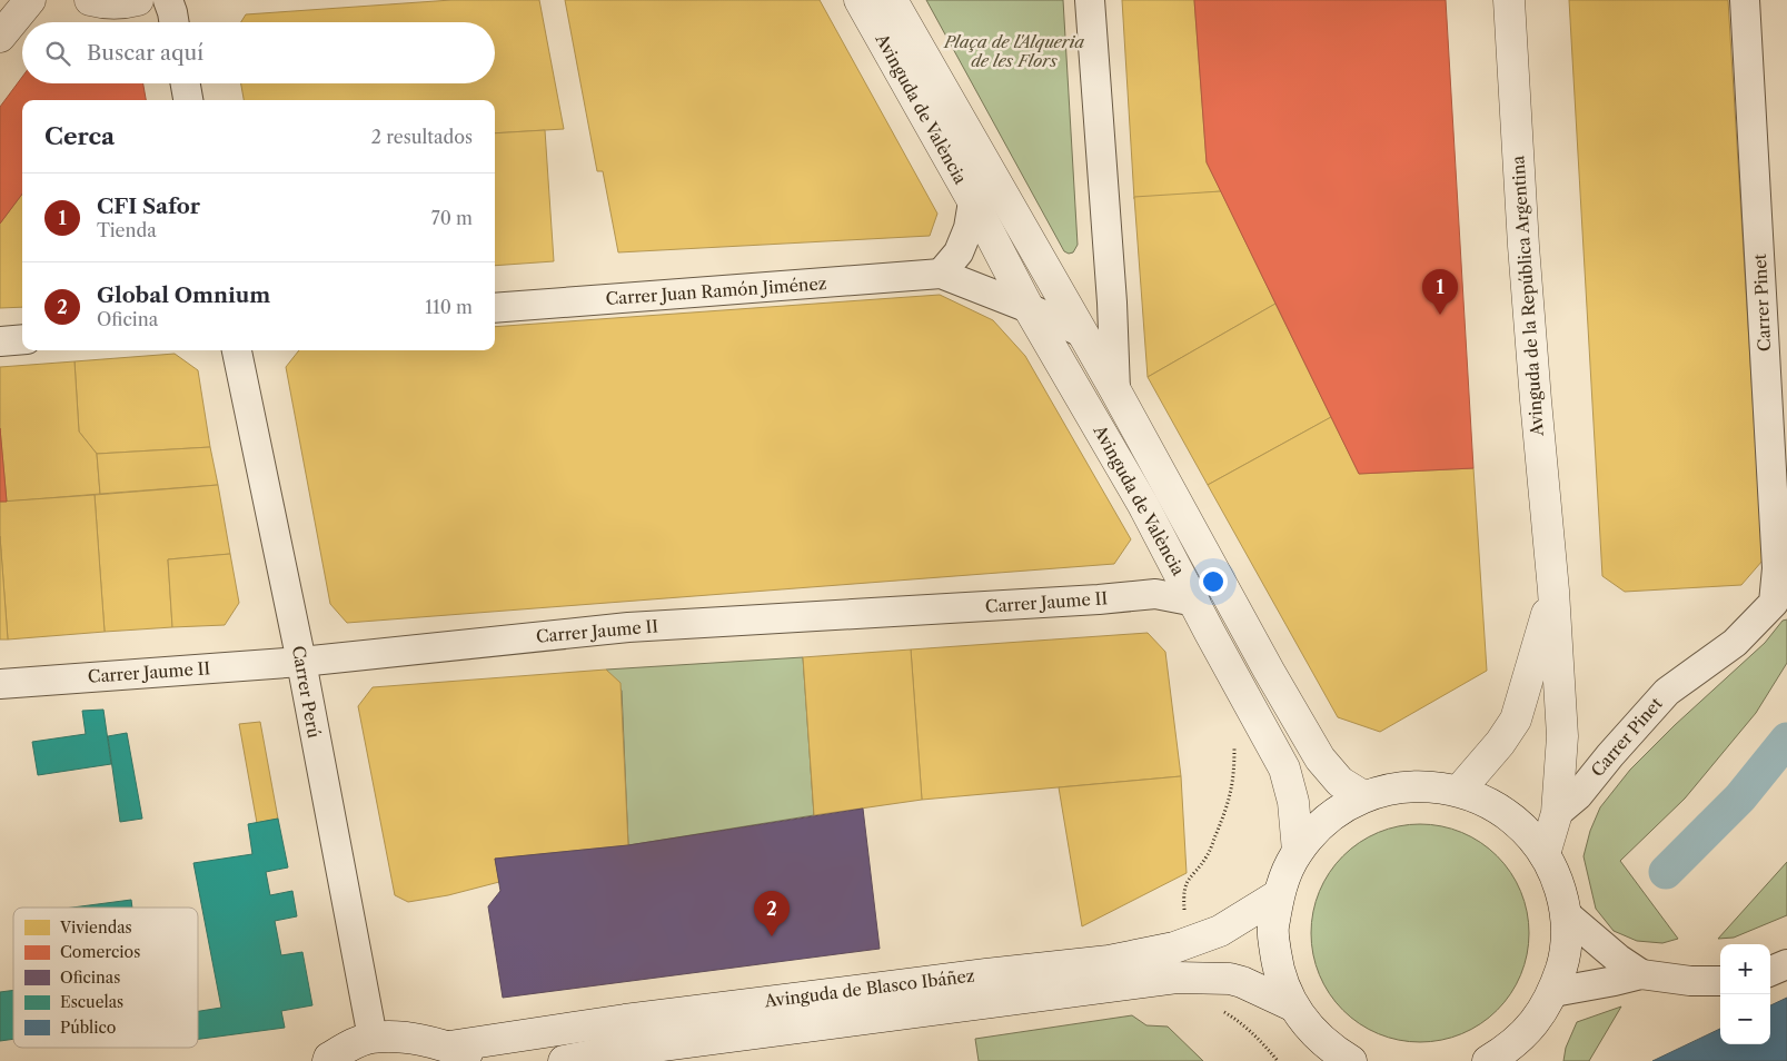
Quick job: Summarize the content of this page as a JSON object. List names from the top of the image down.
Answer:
{
  "streets": {
    "street": [
      "Avinguda de València",
      "Carrer Juan Ramón Jiménez",
      "Avinguda de la República Argentina",
      "Carrer Pinet",
      "Carrer Jaume II",
      "Carrer Perú",
      "Avinguda de Blasco Ibáñez"
    ]
  },
  "crossings": [
    ["Avinguda de València", "Carrer Juan Ramón Jiménez"],
    ["Avinguda de València", "Carrer Jaume II"],
    ["Avinguda de la República Argentina", "Carrer Pinet"],
    ["Carrer Jaume II", "Carrer Perú"]
  ],
  "parks": ["Plaça de l'Alqueria de les Flors"],
  "legend": [
    "Viviendas",
    "Comercios",
    "Oficinas",
    "Escuelas",
    "Público"
  ],
  "page": {
    "search": "Buscar aquí",
    "heading": ["Cerca", "2 resultados"],
    "list": [
      {
        "mark": "1",
        "name": "CFI Safor",
        "note": "Tienda",
        "value": "70 m"
      },
      {
        "mark": "2",
        "name": "Global Omnium",
        "note": "Oficina",
        "value": "110 m"
      }
    ],
    "pins": ["1", "2"],
    "map_buttons": ["+", "−"]
  }
}
